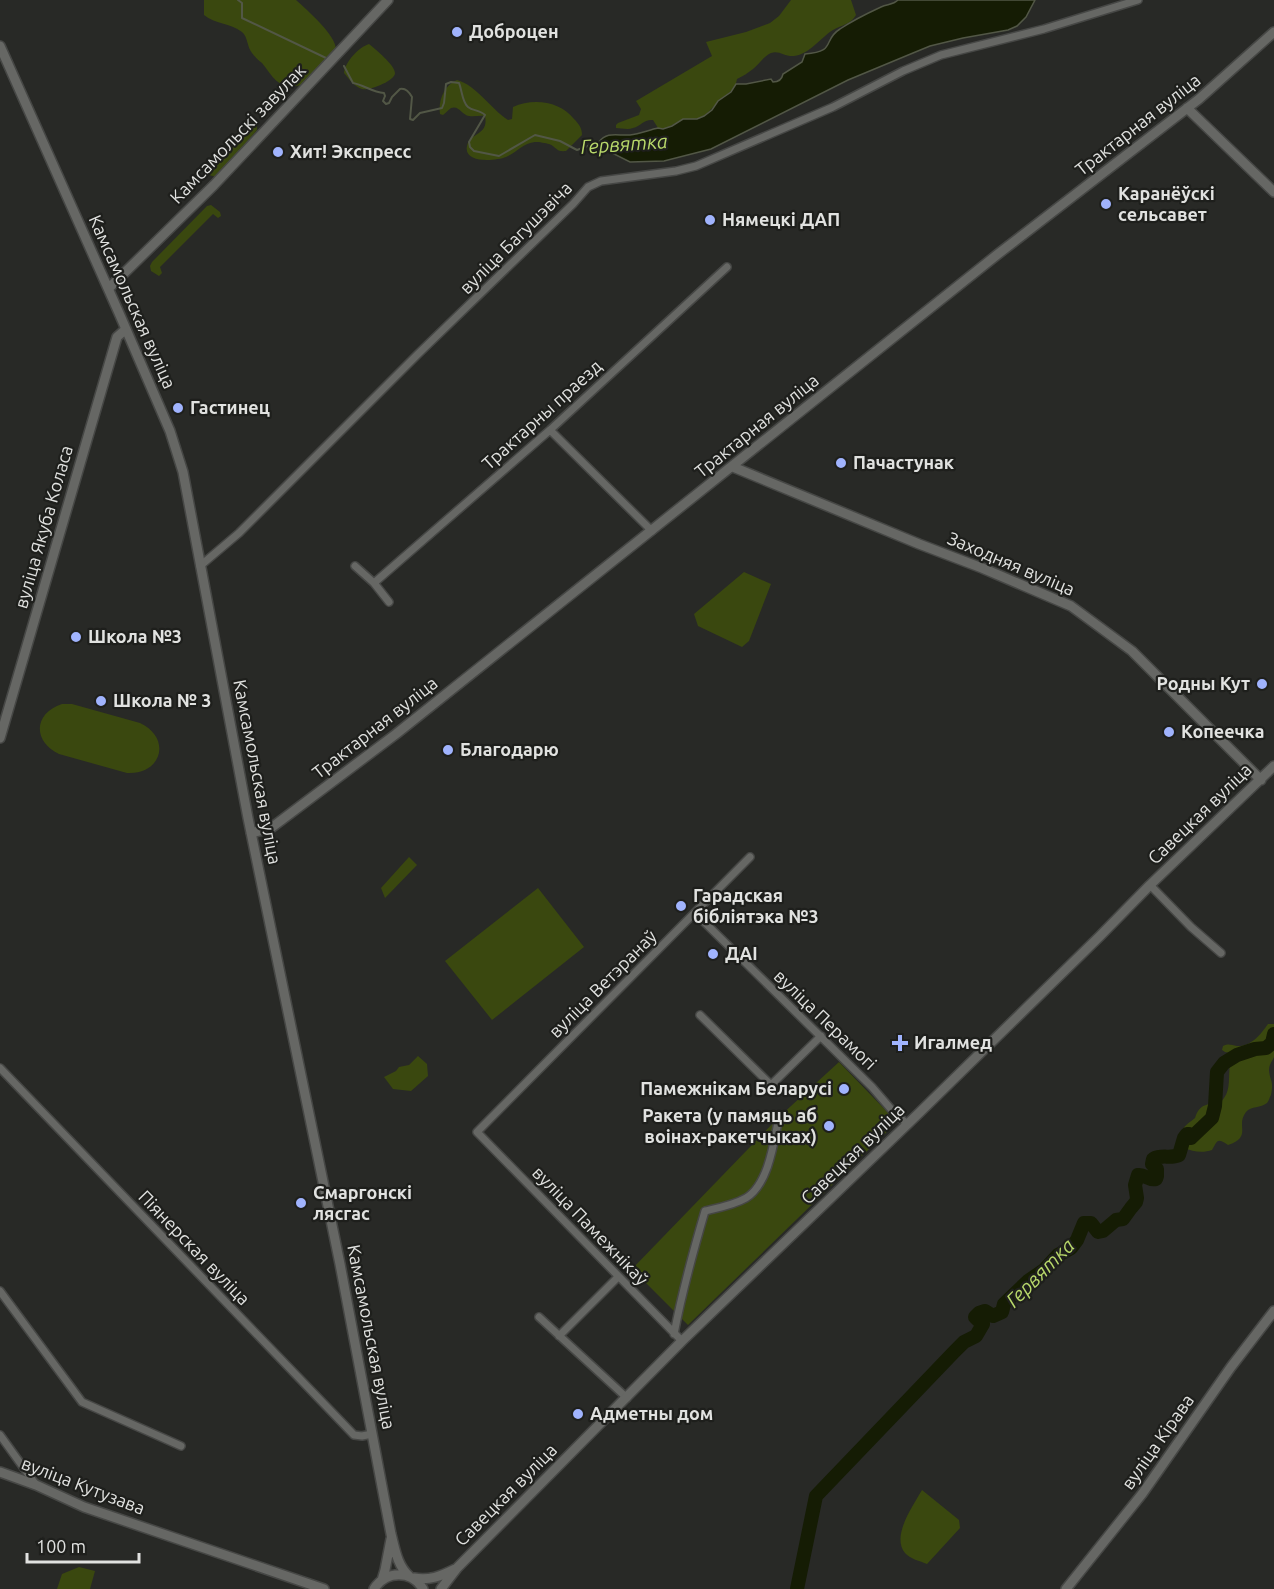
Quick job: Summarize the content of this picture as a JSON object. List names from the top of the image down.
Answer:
{
  "streets": {
    "main road": [
      "Трактарная вуліца",
      "Камсамольскі завулак",
      "Камсамольская вуліца",
      "вуліца Якуба Коласа",
      "Заходняя вуліца",
      "Савецкая вуліца",
      "вуліца Кірава",
      "вуліца Кутузава"
    ],
    "street": [
      "вуліца Багушэвіча",
      "Трактарны праезд",
      "вуліца Ветэранаў",
      "вуліца Перамогі",
      "вуліца Памежнікаў",
      "Піянерская вуліца"
    ]
  },
  "crossings": [
    ["Трактарная вуліца", "Камсамольская вуліца"],
    ["Трактарная вуліца", "Заходняя вуліца"],
    ["Камсамольскі завулак", "Камсамольская вуліца"],
    ["вуліца Багушэвіча", "Камсамольская вуліца"],
    ["Камсамольская вуліца", "вуліца Якуба Коласа"],
    ["Камсамольская вуліца", "Савецкая вуліца"],
    ["Камсамольская вуліца", "Піянерская вуліца"],
    ["Заходняя вуліца", "Савецкая вуліца"],
    ["Савецкая вуліца", "вуліца Перамогі"],
    ["Савецкая вуліца", "вуліца Памежнікаў"],
    ["вуліца Ветэранаў", "вуліца Перамогі"],
    ["вуліца Ветэранаў", "вуліца Памежнікаў"]
  ],
  "water": ["Гервятка"],
  "places": {
    "other": [
      "Доброцен",
      "Хит! Экспресс",
      "Каранёўскі сельсавет",
      "Нямецкі ДАП",
      "Гастинец",
      "Пачастунак",
      "Школа №3",
      "Родны Кут",
      "Школа № 3",
      "Копеечка",
      "Благодарю",
      "Гарадская бібліятэка №3",
      "ДАІ",
      "Памежнікам Беларусі",
      "Ракета (у памяць аб воінах-ракетчыках)",
      "Смаргонскі лясгас",
      "Адметны дом"
    ],
    "health": ["Игалмед"]
  },
  "scale_bar": "100 m"
}
